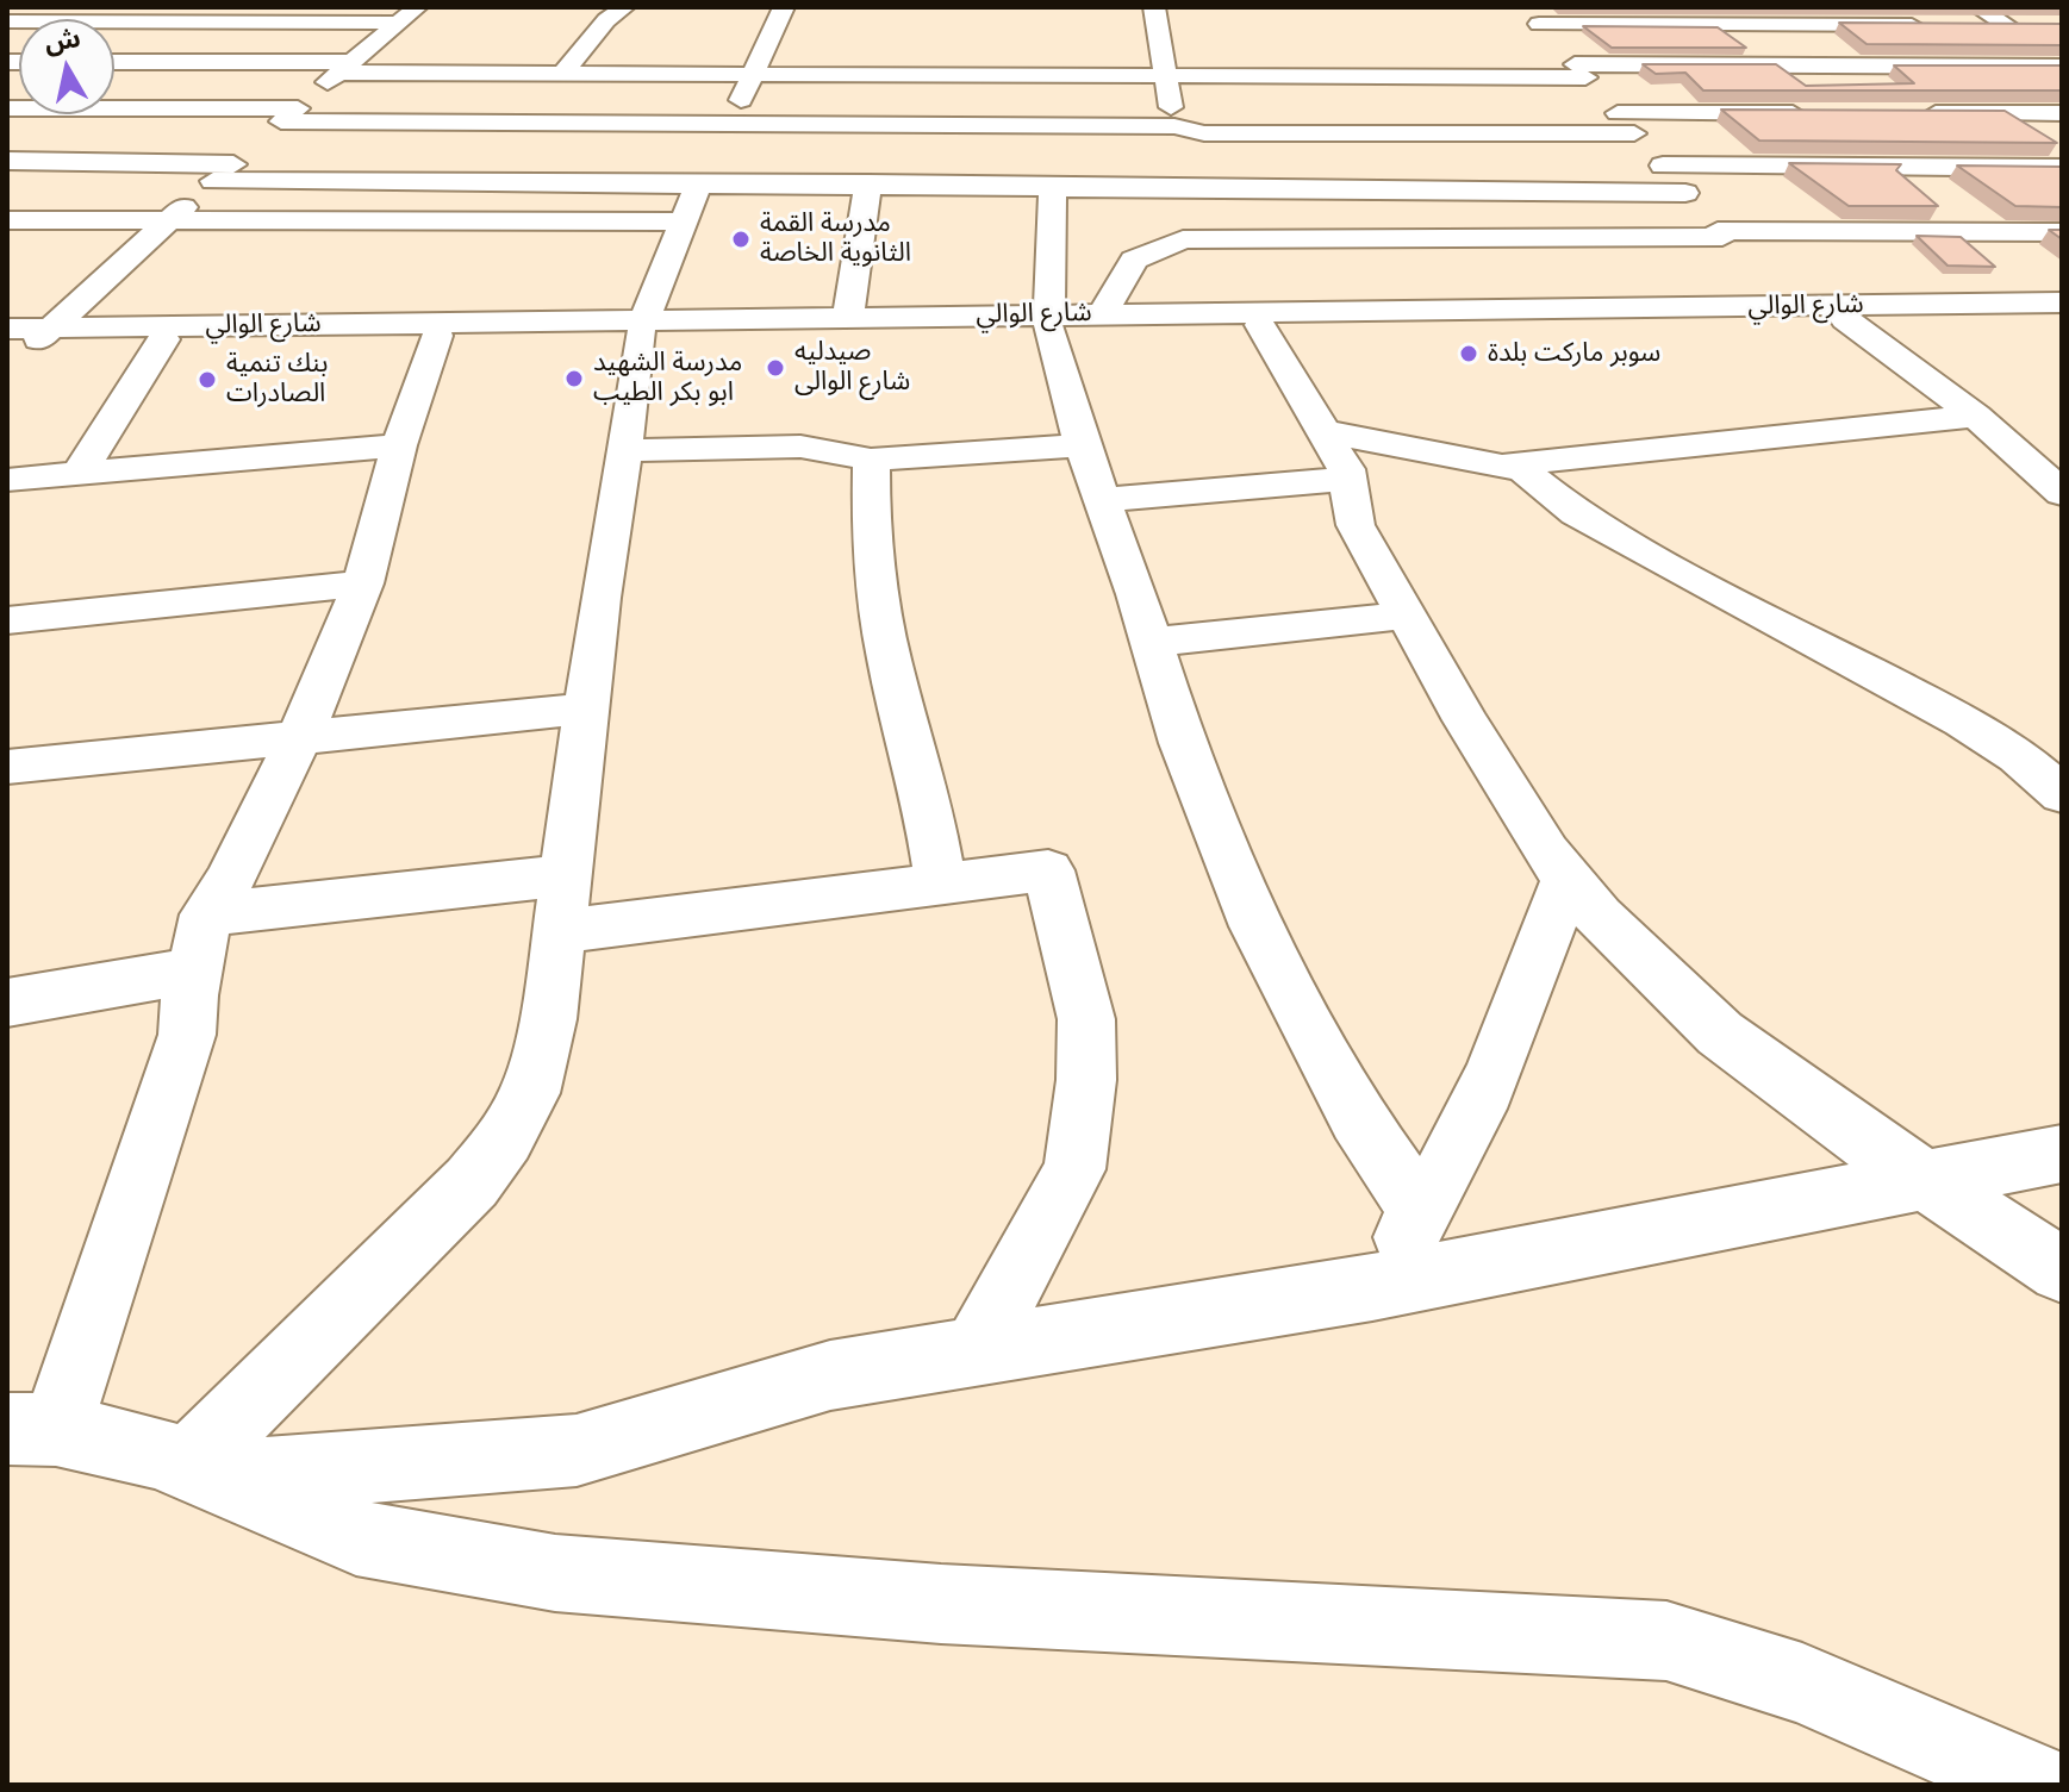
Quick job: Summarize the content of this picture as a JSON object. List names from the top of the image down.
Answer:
{
  "streets": {
    "street": ["شارع الوالي"]
  },
  "places": [
    "مدرسة القمة الثانوية الخاصة",
    "سوبر ماركت بلدة",
    "صيدليه شارع الوالى",
    "مدرسة الشهيد ابو بكر الطيب",
    "بنك تنمية الصادرات"
  ],
  "north": "top"
}
